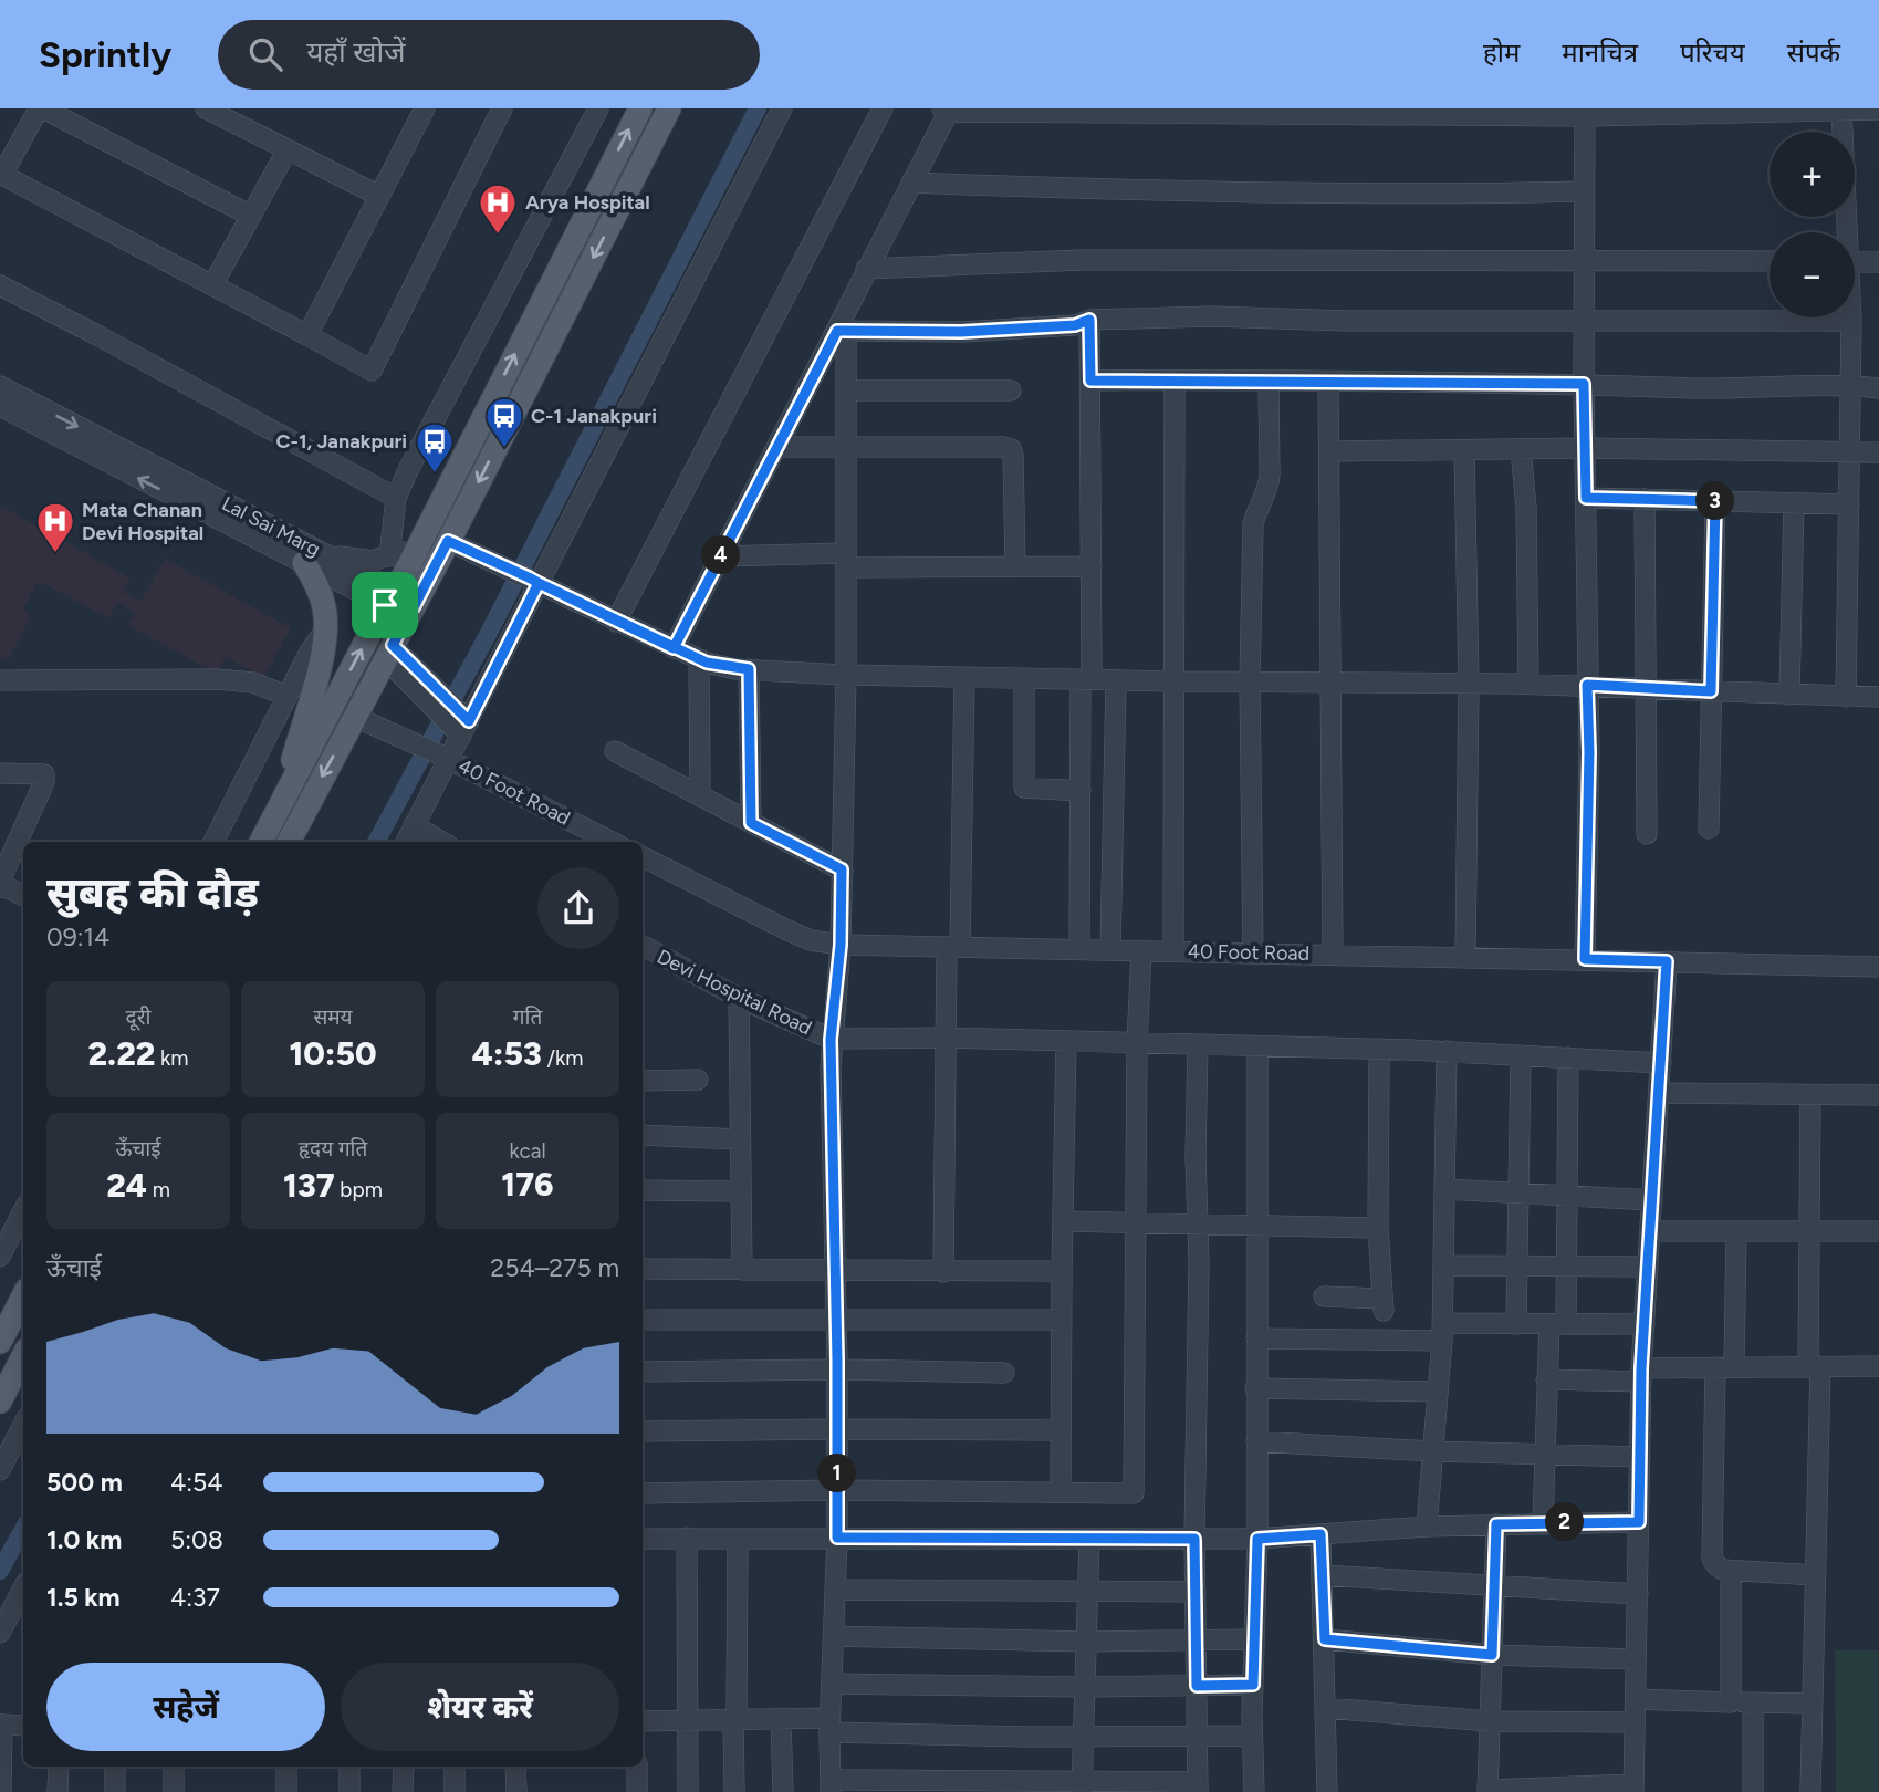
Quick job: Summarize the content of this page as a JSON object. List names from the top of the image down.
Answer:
{
  "streets": {
    "street": ["Lal Sai Marg", "40 Foot Road", "Devi Hospital Road"]
  },
  "places": {
    "hospital": ["Arya Hospital", "Mata Chanan Devi Hospital"],
    "bus stop": ["C-1 Janakpuri", "C-1, Janakpuri"]
  },
  "page": {
    "header": "Sprintly",
    "search": "यहाँ खोजें",
    "nav": [
      "होम",
      "मानचित्र",
      "परिचय",
      "संपर्क"
    ],
    "map_buttons": ["+", "−"],
    "pins": [
      "3",
      "4",
      "1",
      "2"
    ],
    "heading": ["सुबह की दौड़", "09:14"],
    "stats": [
      ["दूरी", "2.22 km"],
      ["समय", "10:50"],
      ["गति", "4:53 /km"],
      ["ऊँचाई", "24 m"],
      ["हृदय गति", "137 bpm"],
      ["kcal", "176"]
    ],
    "chart": ["ऊँचाई", "254–275 m"],
    "list": [
      {
        "name": "500 m",
        "note": "4:54"
      },
      {
        "name": "1.0 km",
        "note": "5:08"
      },
      {
        "name": "1.5 km",
        "note": "4:37"
      }
    ],
    "buttons": ["सहेजें", "शेयर करें"]
  }
}
